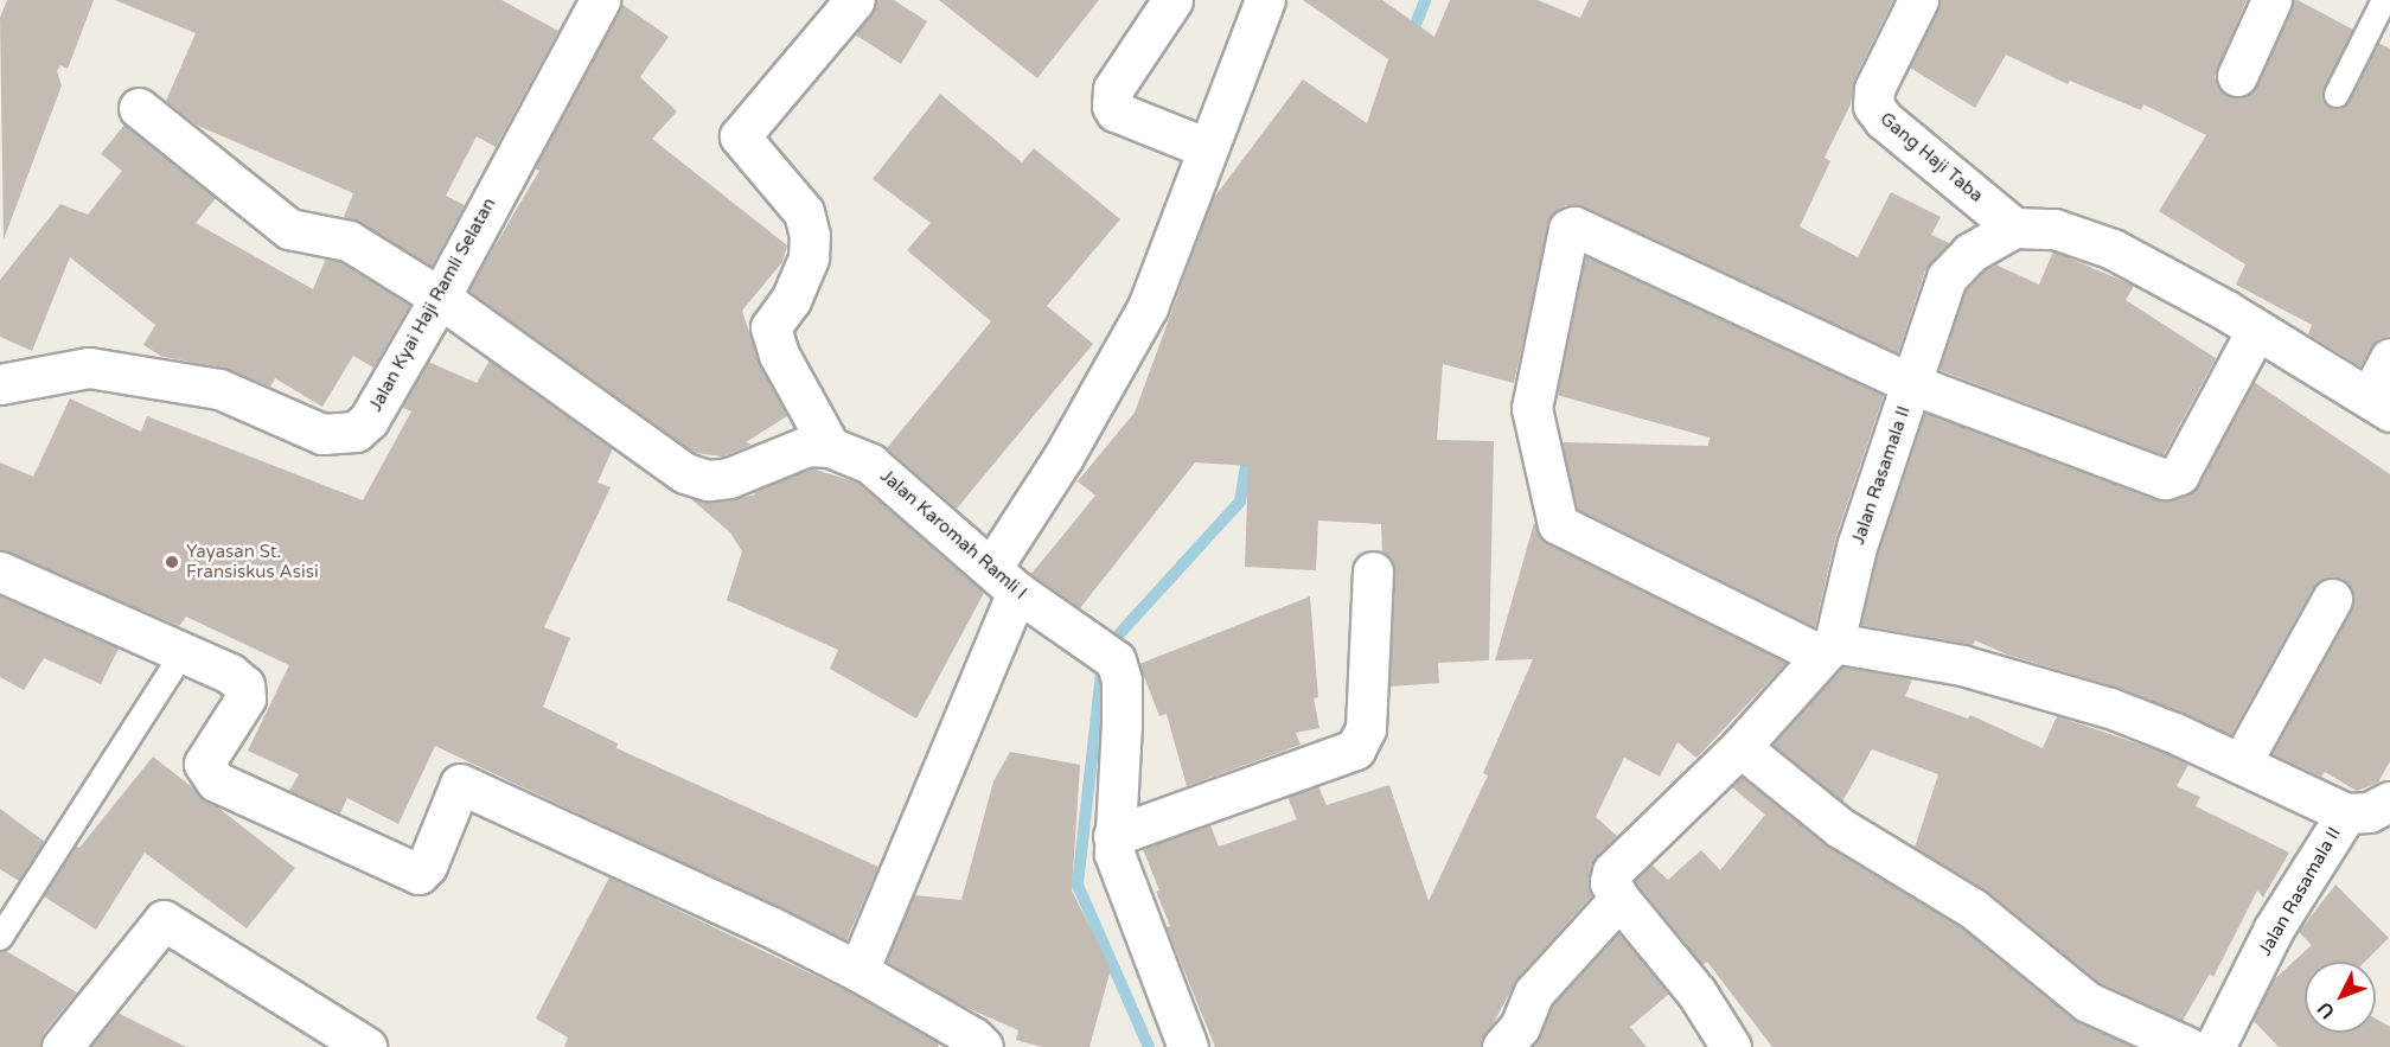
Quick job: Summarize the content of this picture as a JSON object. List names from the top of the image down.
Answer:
{
  "streets": {
    "street": [
      "Gang Haji Taba",
      "Jalan Kyai Haji Ramli Selatan",
      "Jalan Rasamala II",
      "Jalan Karomah Ramli I"
    ]
  },
  "crossings": [
    ["Gang Haji Taba", "Jalan Rasamala II"],
    ["Jalan Kyai Haji Ramli Selatan", "Jalan Karomah Ramli I"]
  ],
  "places": ["Yayasan St. Fransiskus Asisi"],
  "north": "bottom left"
}
